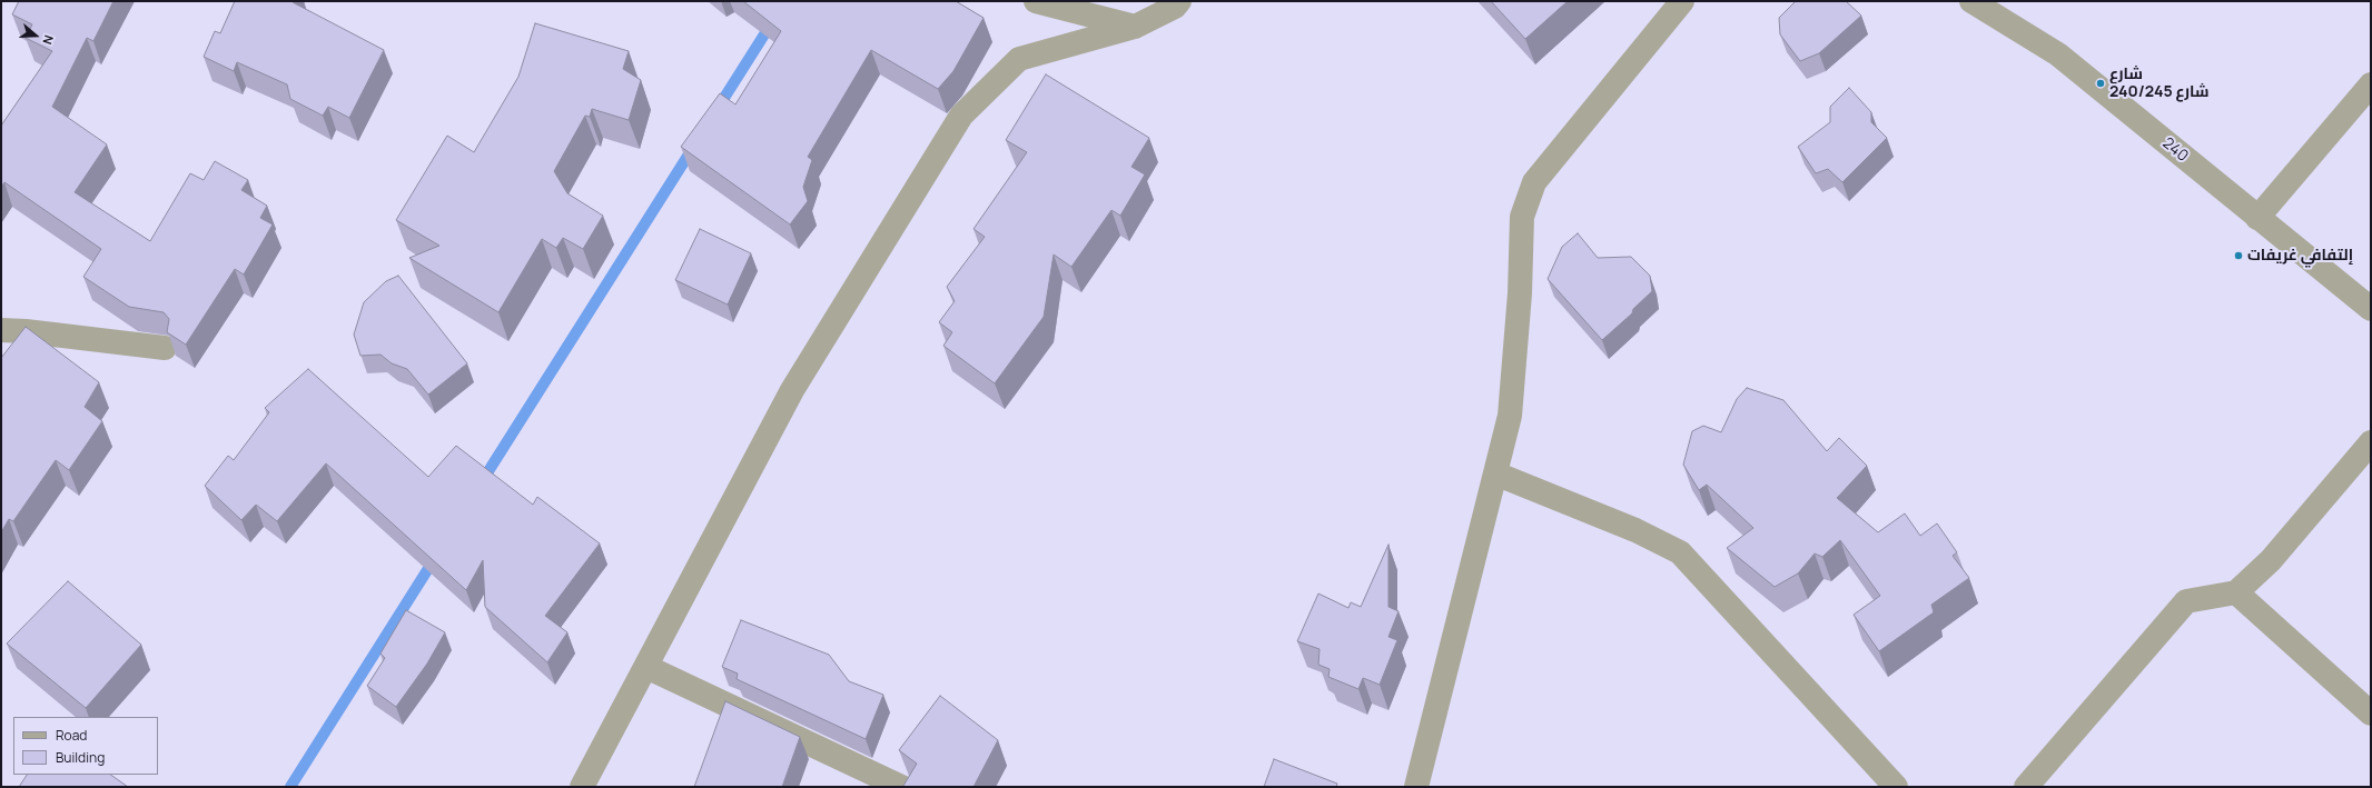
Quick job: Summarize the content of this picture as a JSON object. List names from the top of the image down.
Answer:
{
  "streets": {
    "street": ["240"]
  },
  "places": ["شارع 240/شارع 245", "إلتفافي غريفات"],
  "legend": ["Road", "Building"],
  "north": "right"
}
